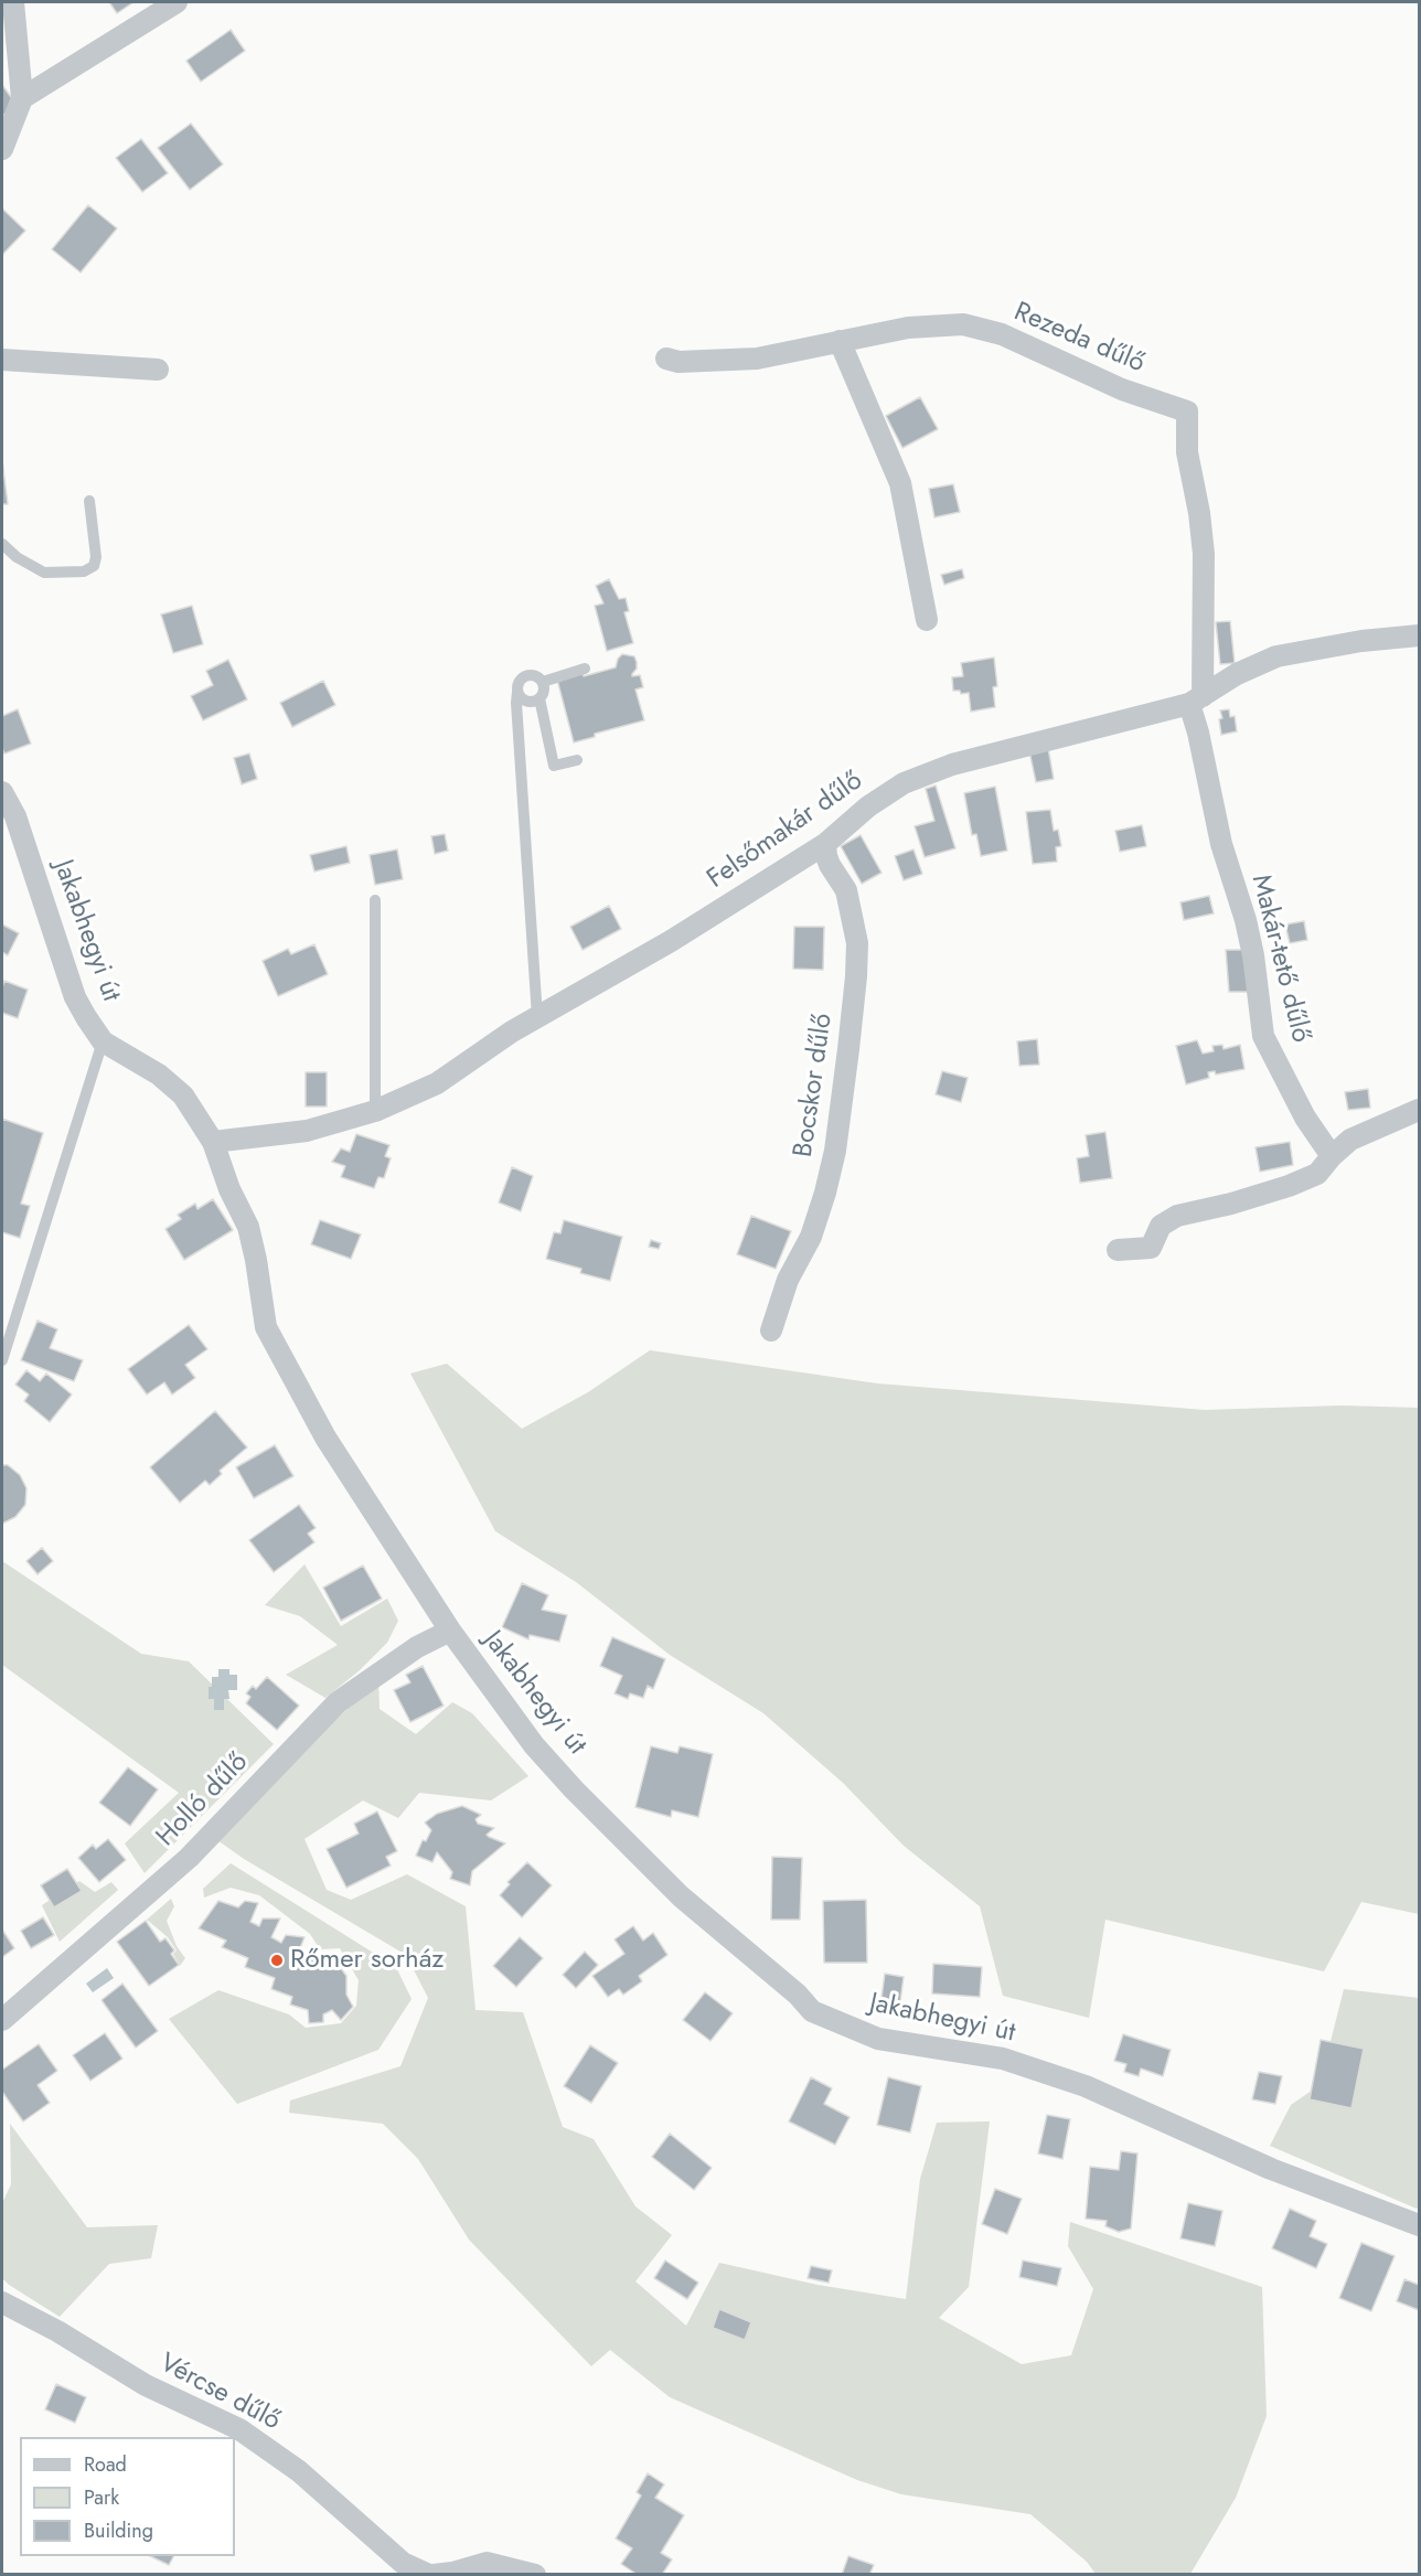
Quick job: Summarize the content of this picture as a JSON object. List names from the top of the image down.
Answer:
{
  "streets": {
    "street": [
      "Rezeda dűlő",
      "Felsőmakár dűlő",
      "Jakabhegyi út",
      "Makár-tető dűlő",
      "Bocskor dűlő",
      "Holló dűlő",
      "Vércse dűlő"
    ]
  },
  "crossings": [
    ["Rezeda dűlő", "Felsőmakár dűlő"],
    ["Rezeda dűlő", "Makár-tető dűlő"],
    ["Felsőmakár dűlő", "Jakabhegyi út"],
    ["Felsőmakár dűlő", "Makár-tető dűlő"],
    ["Felsőmakár dűlő", "Bocskor dűlő"],
    ["Jakabhegyi út", "Holló dűlő"]
  ],
  "places": ["Rőmer sorház"],
  "legend": ["Road", "Park", "Building"]
}
